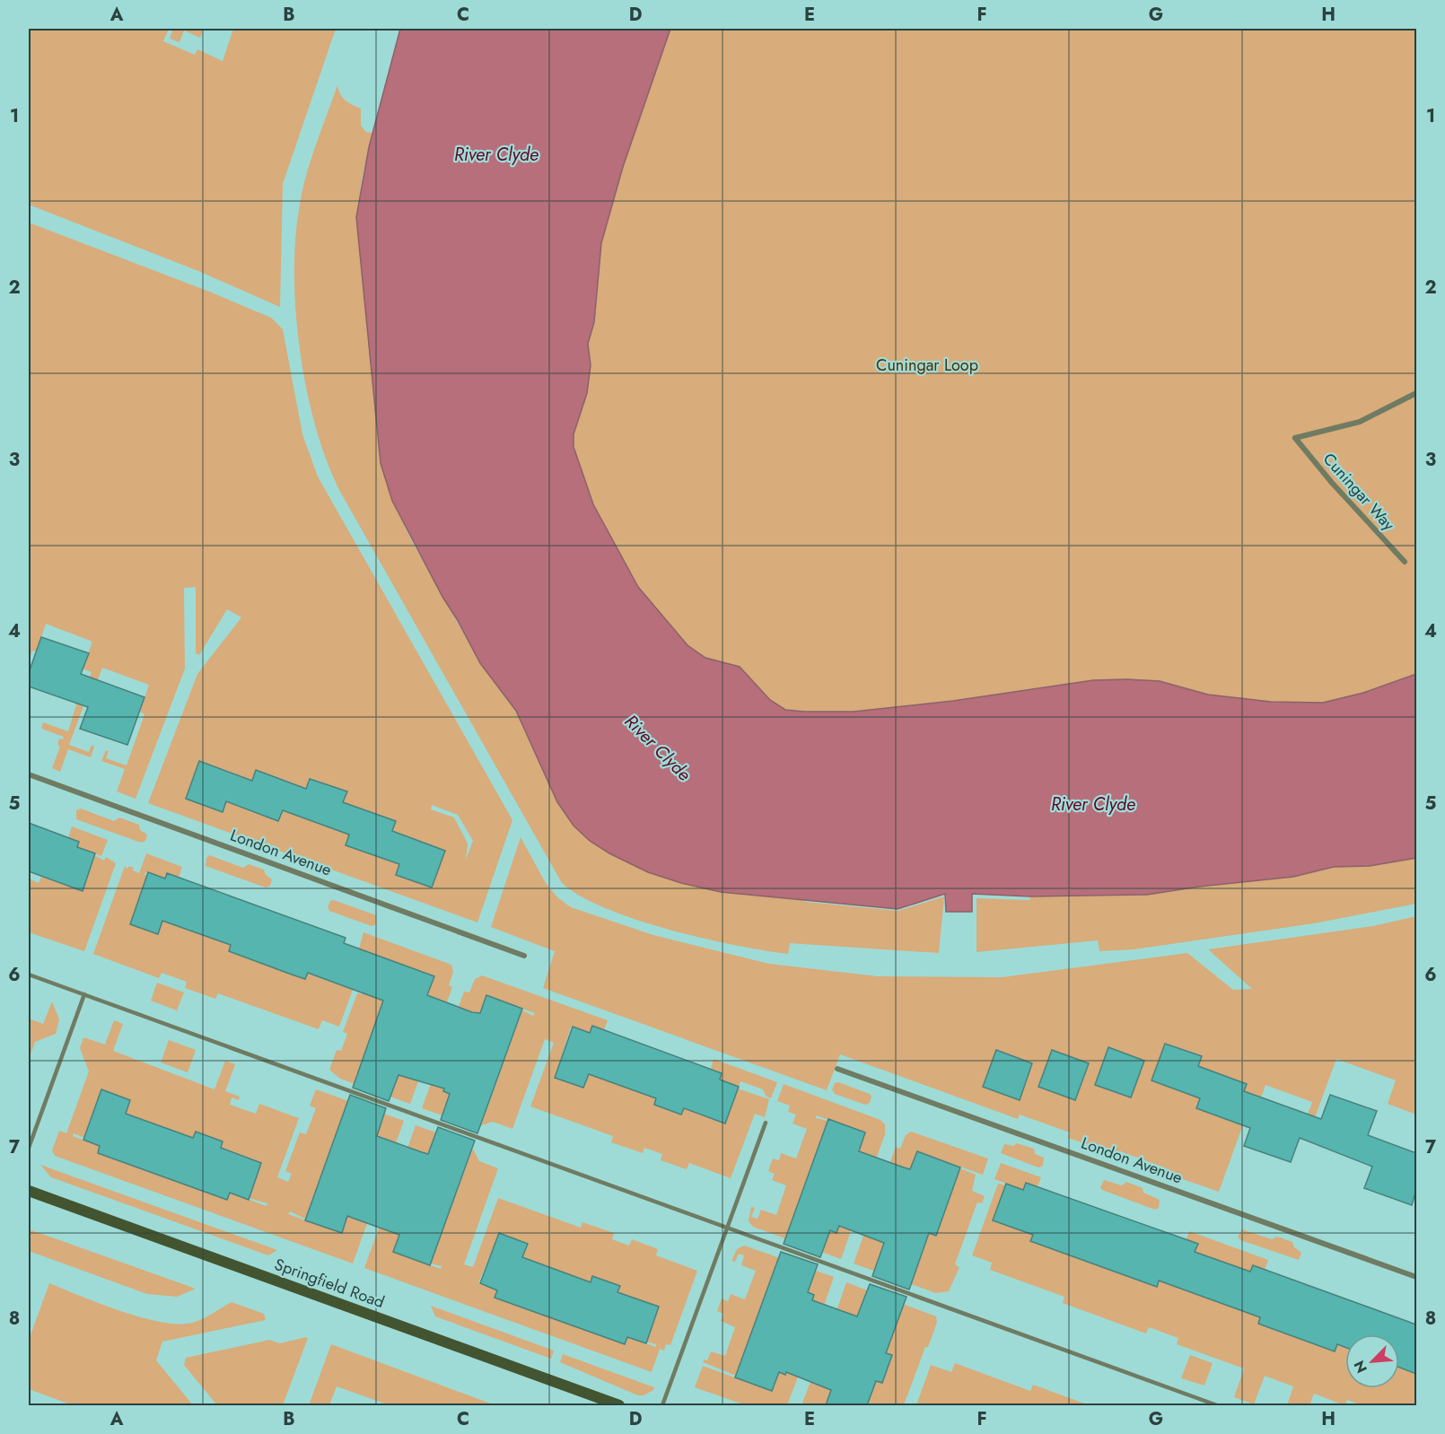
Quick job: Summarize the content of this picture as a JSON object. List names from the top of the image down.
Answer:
{
  "streets": {
    "street": ["Cuningar Way", "London Avenue", "Springfield Road"]
  },
  "water": ["River Clyde"],
  "parks": ["Cuningar Loop"],
  "north": "bottom left",
  "grid": {
    "columns": [
      "A",
      "B",
      "C",
      "D",
      "E",
      "F",
      "G",
      "H"
    ],
    "rows": [
      "1",
      "2",
      "3",
      "4",
      "5",
      "6",
      "7",
      "8"
    ]
  }
}
